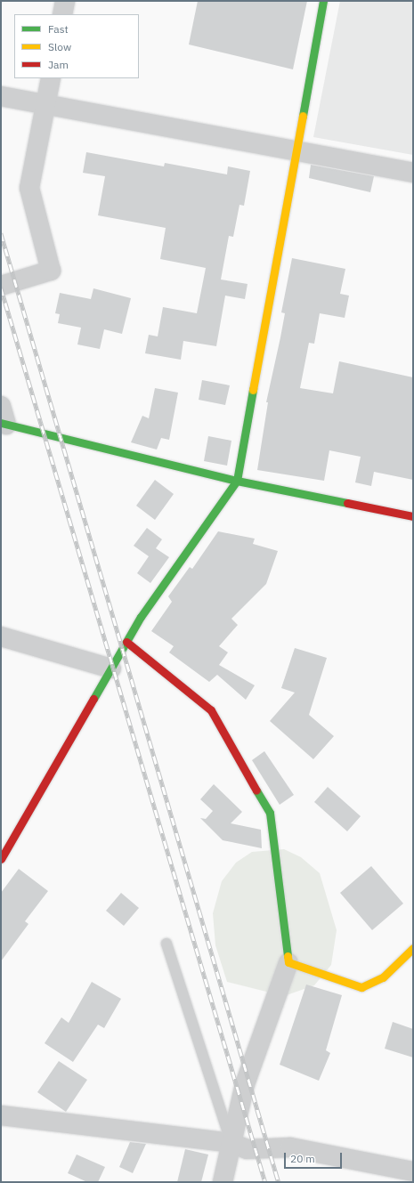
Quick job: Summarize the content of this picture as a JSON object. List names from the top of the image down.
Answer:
{
  "legend": ["Fast", "Slow", "Jam"],
  "scale_bar": "20 m"
}
